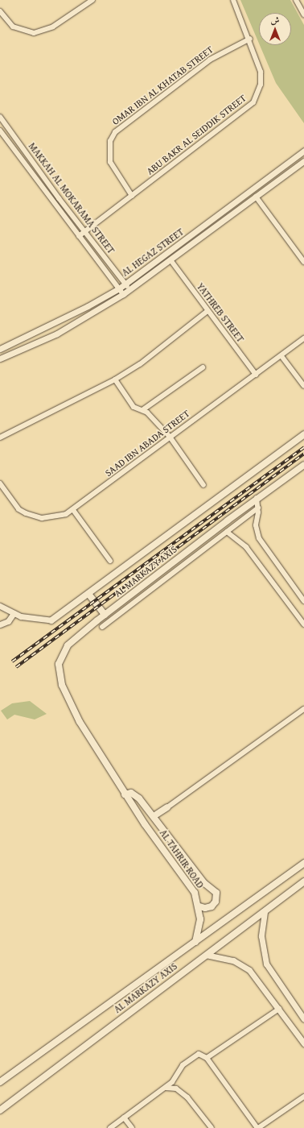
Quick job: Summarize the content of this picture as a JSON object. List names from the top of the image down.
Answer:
{
  "streets": {
    "main road": ["AL MARKAZY AXIS", "AL TAHRIR ROAD"],
    "street": [
      "OMAR IBN AL KHATAB STREET",
      "ABU BAKR AL SEIDDIK STREET",
      "MAKKAH AL MOKARAMA STREET",
      "AL HEGAZ STREET",
      "YATHREB STREET",
      "SAAD IBN ABADA STREET"
    ]
  },
  "crossings": [
    ["OMAR IBN AL KHATAB STREET", "ABU BAKR AL SEIDDIK STREET"],
    ["ABU BAKR AL SEIDDIK STREET", "MAKKAH AL MOKARAMA STREET"],
    ["MAKKAH AL MOKARAMA STREET", "AL HEGAZ STREET"],
    ["AL HEGAZ STREET", "YATHREB STREET"],
    ["YATHREB STREET", "SAAD IBN ABADA STREET"],
    ["AL MARKAZY AXIS", "AL TAHRIR ROAD"]
  ],
  "north": "top"
}
